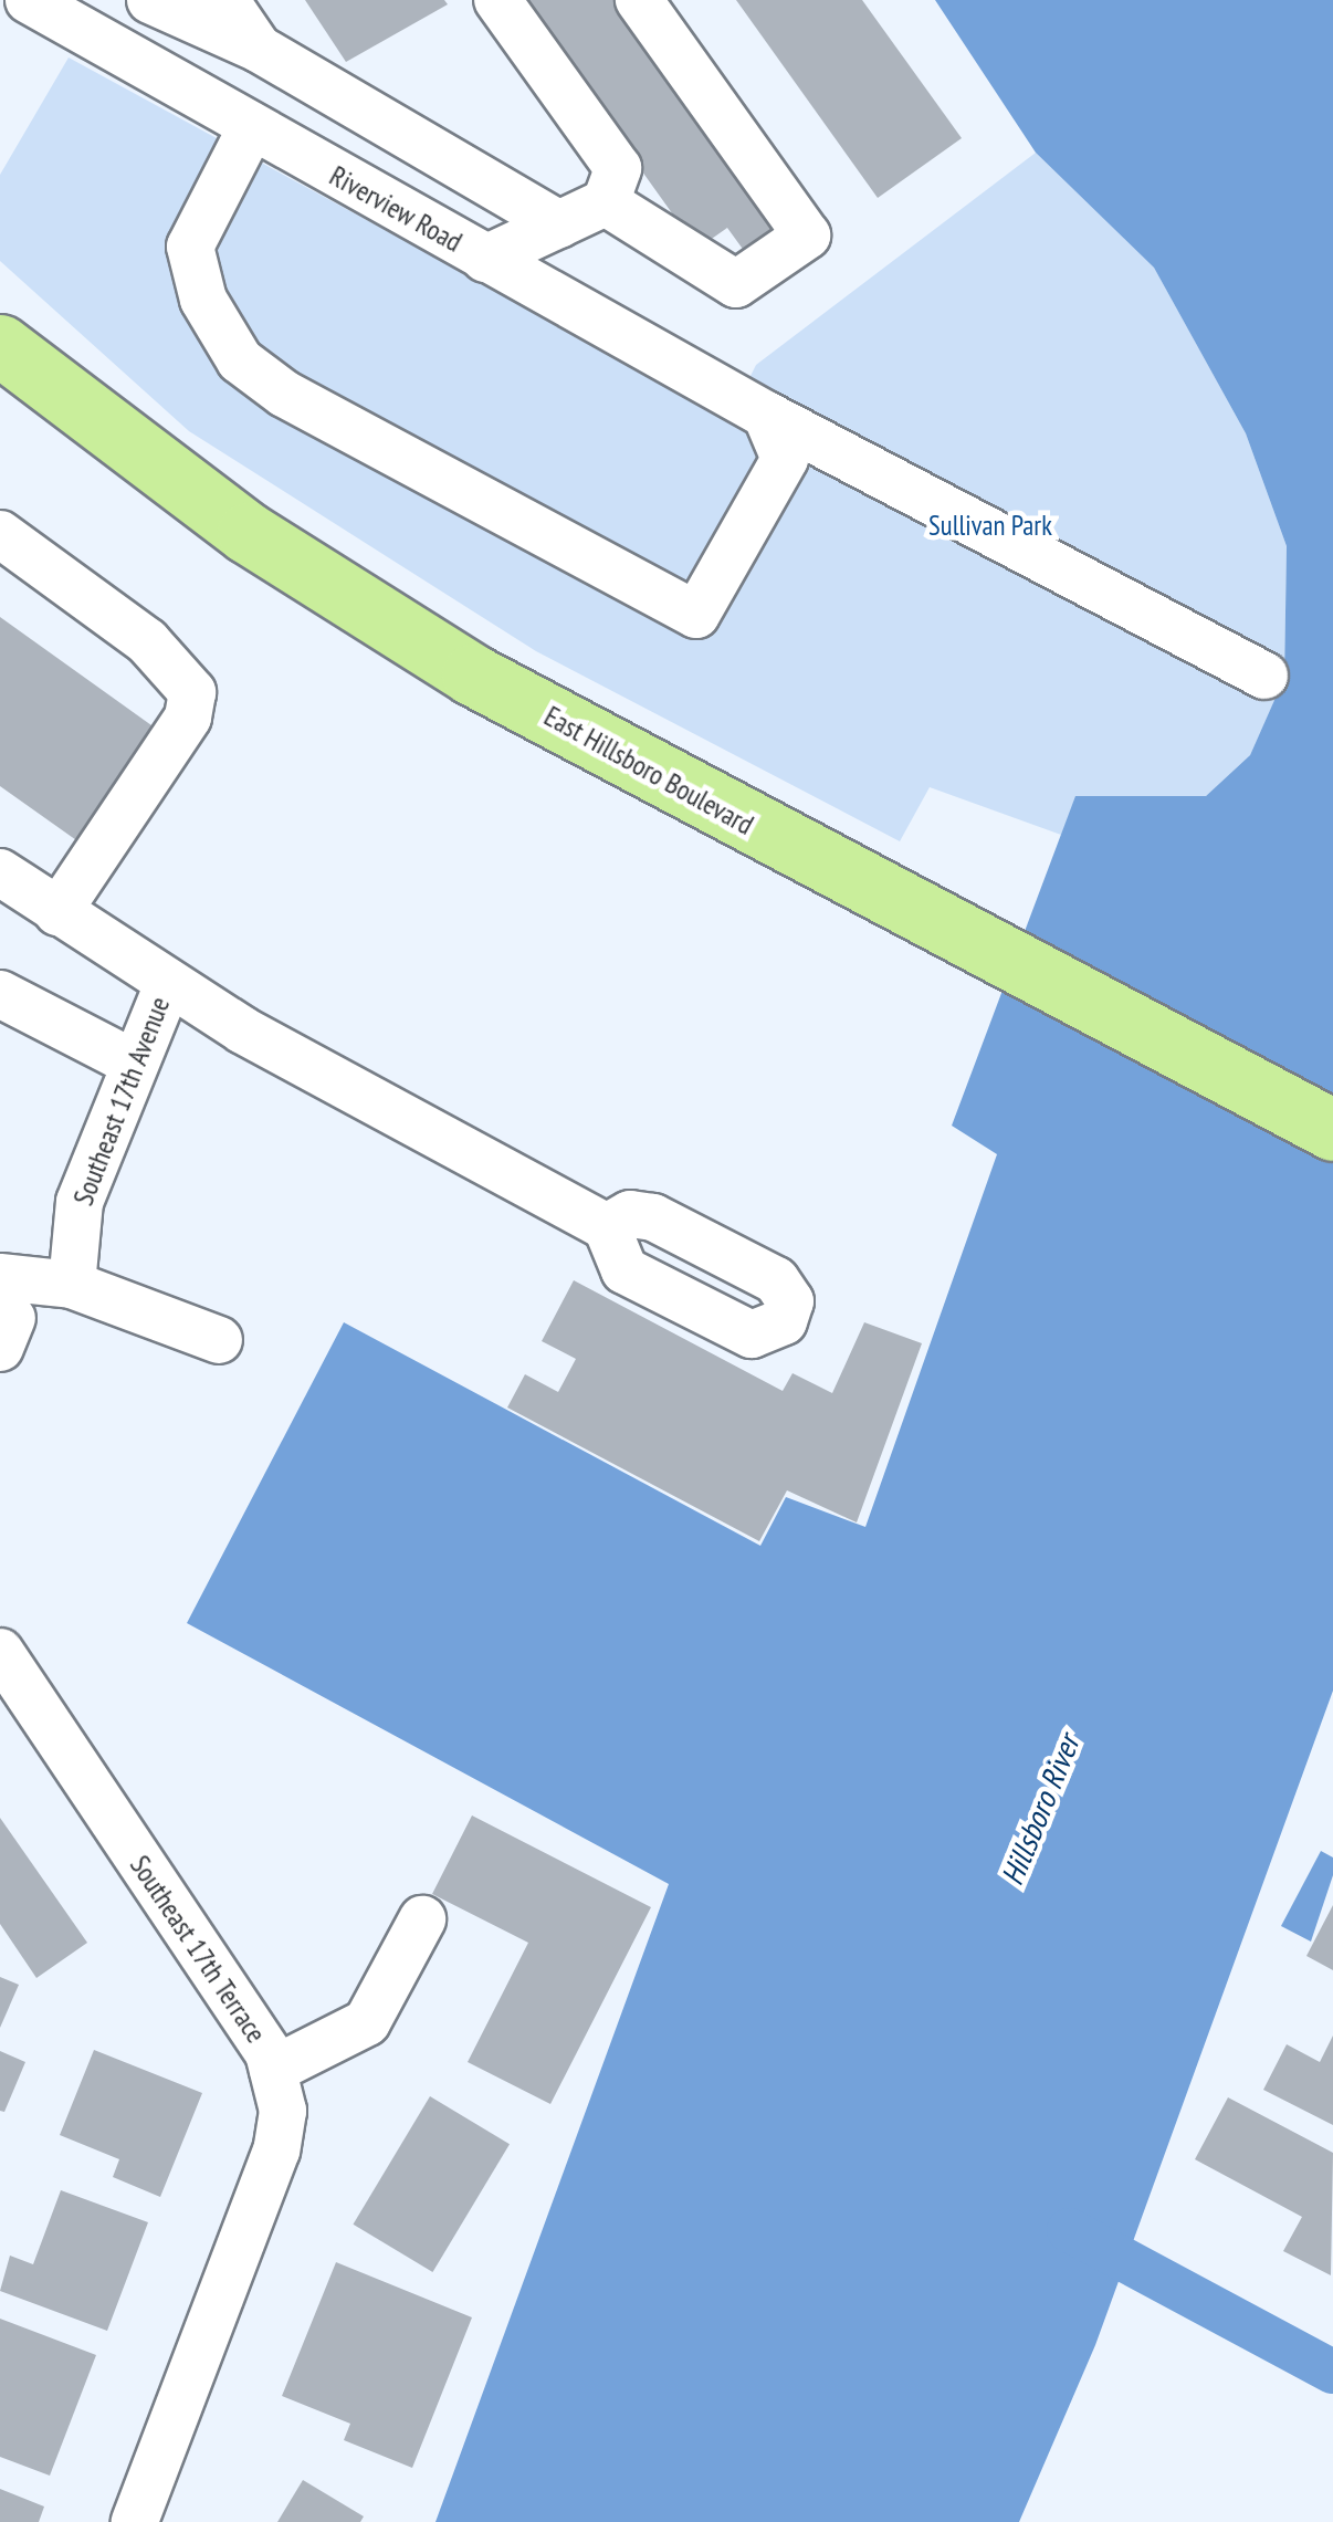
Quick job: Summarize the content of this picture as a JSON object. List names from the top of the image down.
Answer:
{
  "streets": {
    "main road": ["East Hillsboro Boulevard"],
    "street": ["Riverview Road", "Southeast 17th Avenue", "Southeast 17th Terrace"]
  },
  "water": ["Hillsboro River"],
  "parks": ["Sullivan Park"]
}
